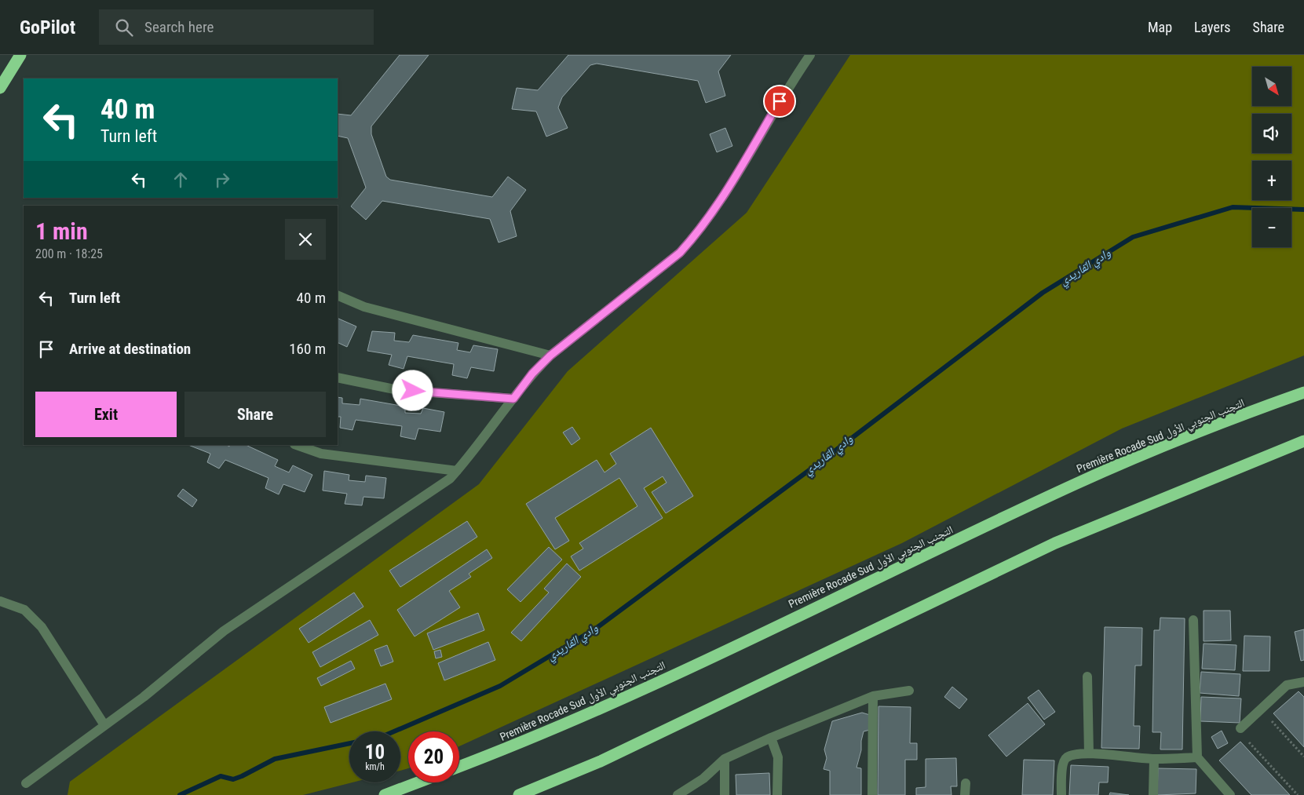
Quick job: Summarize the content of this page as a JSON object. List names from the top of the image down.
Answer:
{
  "streets": {
    "highway": ["Première Rocade Sud التجنب الجنوبي الأول"]
  },
  "water": ["وادي القاريدي"],
  "north": "bottom right",
  "page": {
    "header": "GoPilot",
    "search": "Search here",
    "nav": ["Map", "Layers", "Share"],
    "map_buttons": ["+", "−"],
    "turn": ["40 m", "Turn left"],
    "heading": ["1 min", "200 m · 18:25"],
    "list": [
      {
        "name": "Turn left",
        "value": "40 m"
      },
      {
        "name": "Arrive at destination",
        "value": "160 m"
      }
    ],
    "buttons": ["Exit", "Share"],
    "speed": "10 km/h",
    "limit": "20"
  }
}
